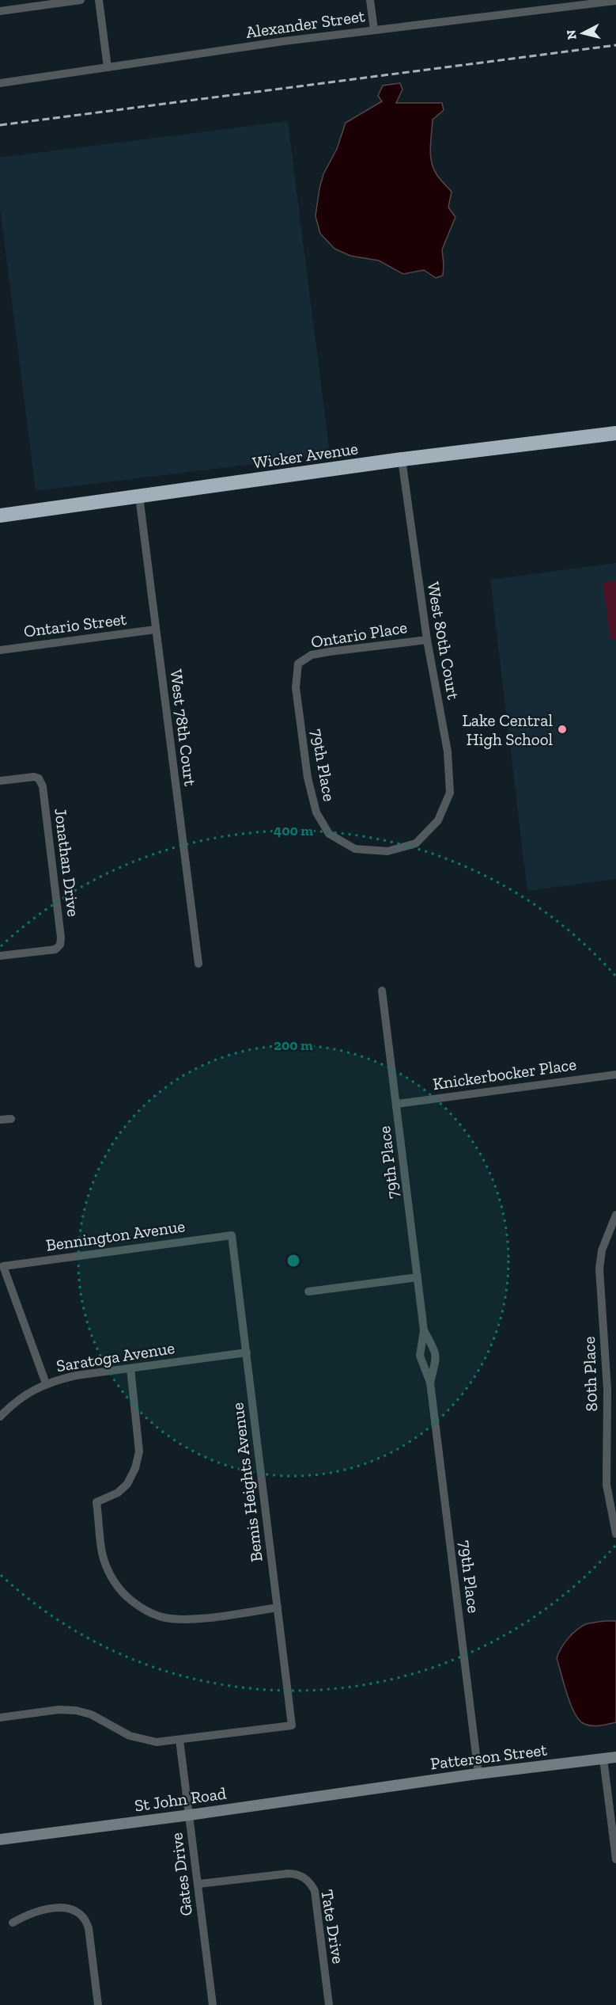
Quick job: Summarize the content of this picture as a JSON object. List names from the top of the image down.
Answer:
{
  "streets": {
    "highway": ["Wicker Avenue"],
    "street": [
      "Alexander Street",
      "Ontario Street",
      "Ontario Place",
      "West 80th Court",
      "West 78th Court",
      "79th Place",
      "Jonathan Drive",
      "Knickerbocker Place",
      "Bennington Avenue",
      "Saratoga Avenue",
      "80th Place",
      "Bemis Heights Avenue",
      "Patterson Street",
      "St John Road",
      "Gates Drive",
      "Tate Drive"
    ]
  },
  "crossings": [
    ["Wicker Avenue", "West 80th Court"],
    ["Wicker Avenue", "West 78th Court"],
    ["Ontario Street", "West 78th Court"],
    ["Ontario Place", "West 80th Court"],
    ["Ontario Place", "79th Place"],
    ["West 80th Court", "79th Place"],
    ["79th Place", "Knickerbocker Place"],
    ["79th Place", "Patterson Street"],
    ["Bennington Avenue", "Saratoga Avenue"],
    ["Bennington Avenue", "Bemis Heights Avenue"],
    ["Saratoga Avenue", "Bemis Heights Avenue"],
    ["Bemis Heights Avenue", "Gates Drive"],
    ["Patterson Street", "St John Road"],
    ["St John Road", "Gates Drive"],
    ["Gates Drive", "Tate Drive"]
  ],
  "places": ["Lake Central High School"],
  "north": "left",
  "rings": ["400 m", "200 m"]
}
